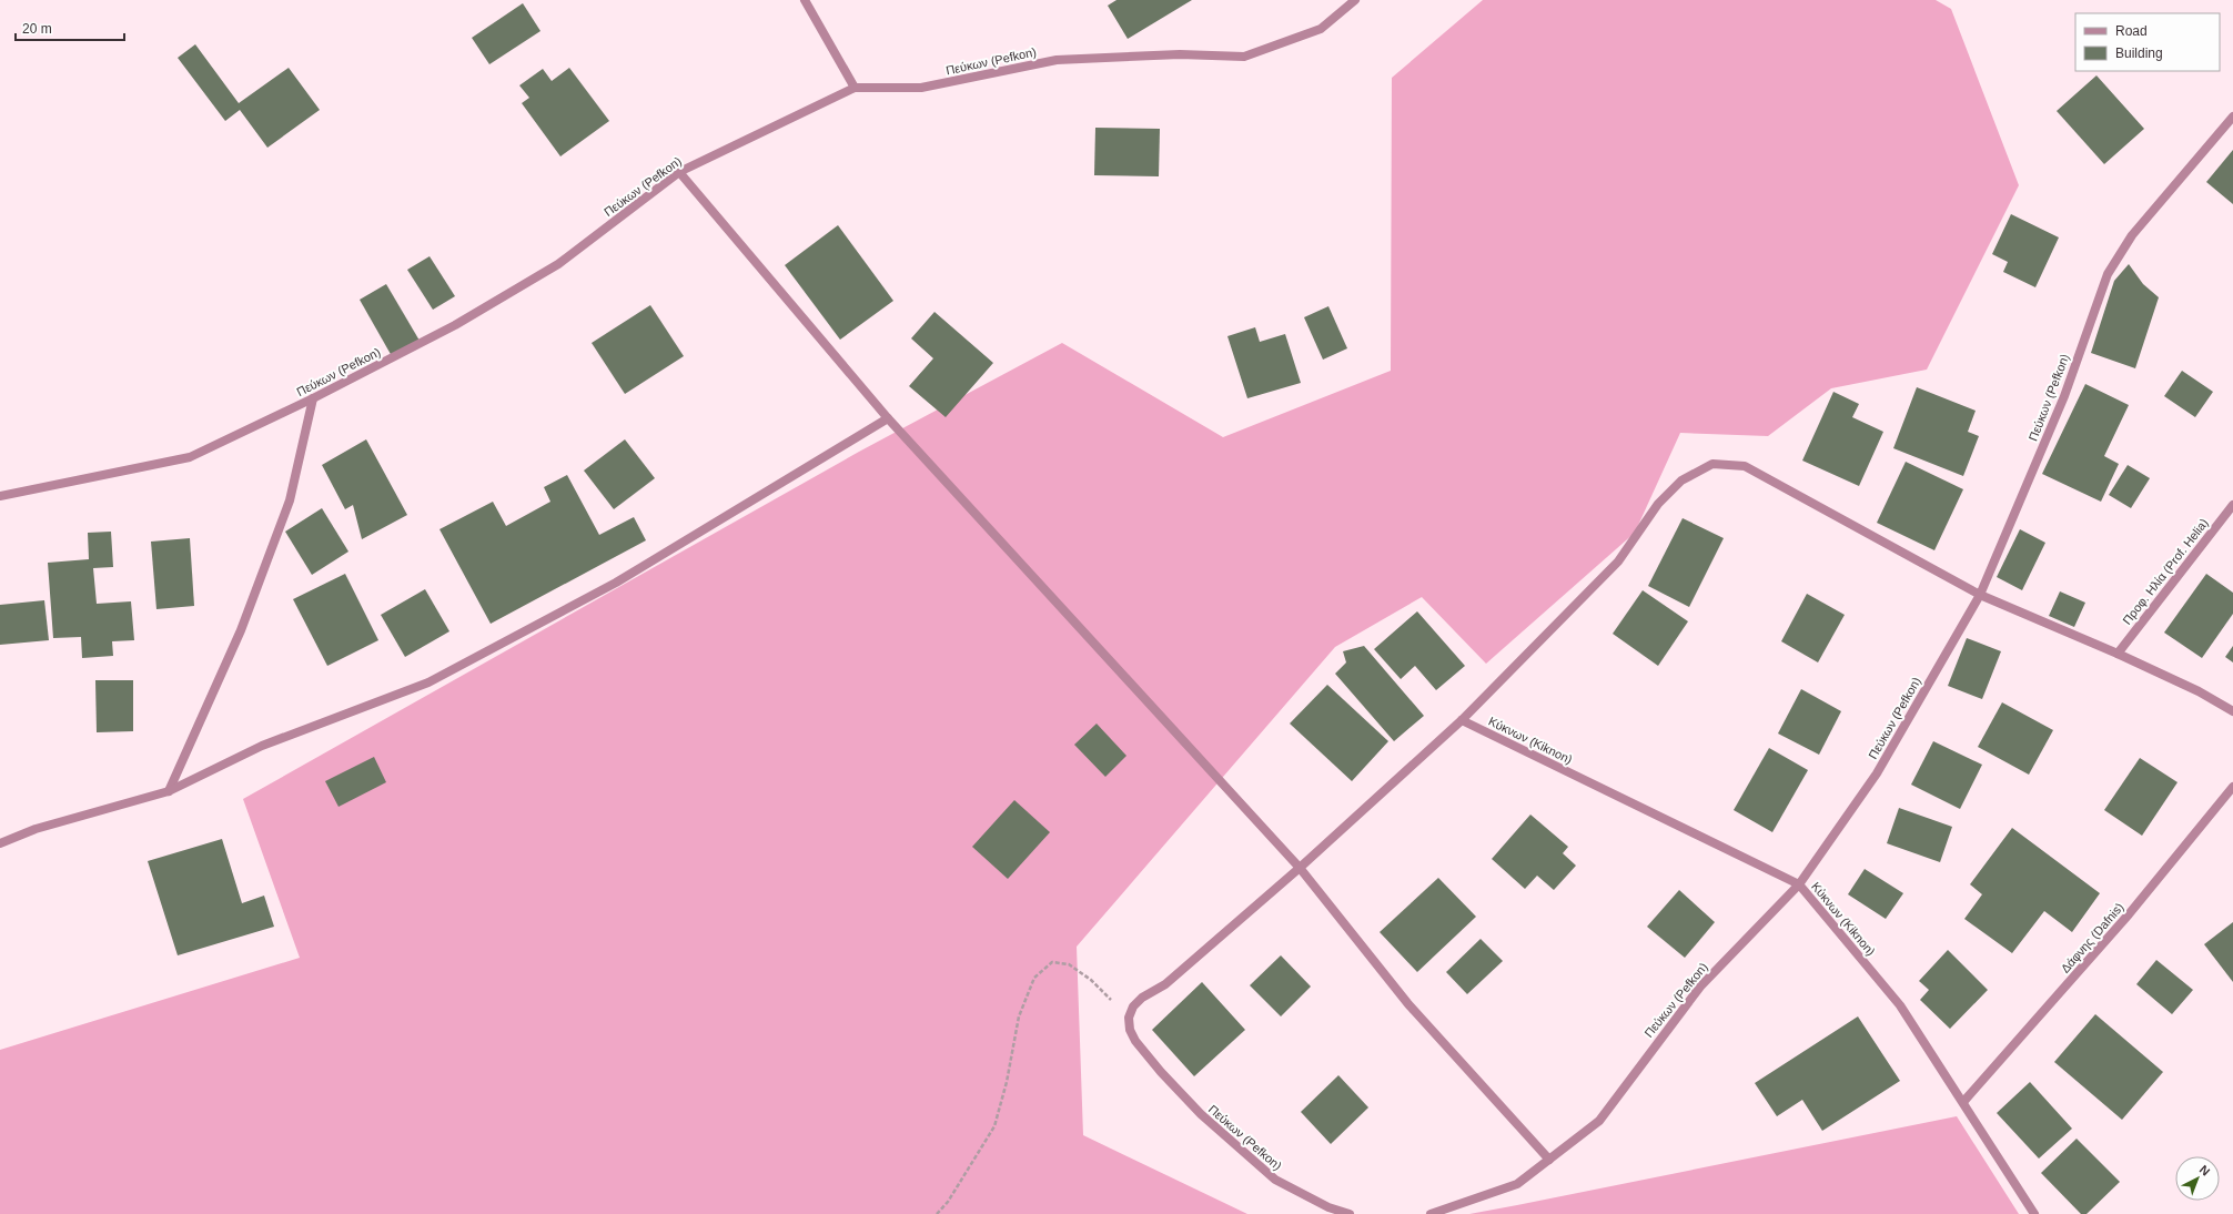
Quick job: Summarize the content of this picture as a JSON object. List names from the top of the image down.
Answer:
{
  "streets": {
    "street": [
      "Πεύκων (Pefkon)",
      "Προφ. Ηλία (Prof. Helia)",
      "Κύκνων (Kiknon)",
      "Δάφνης (Dafnis)"
    ]
  },
  "crossings": [
    ["Πεύκων (Pefkon)", "Κύκνων (Kiknon)"],
    ["Κύκνων (Kiknon)", "Δάφνης (Dafnis)"]
  ],
  "legend": ["Road", "Building"],
  "scale_bar": "20 m",
  "north": "top right"
}
